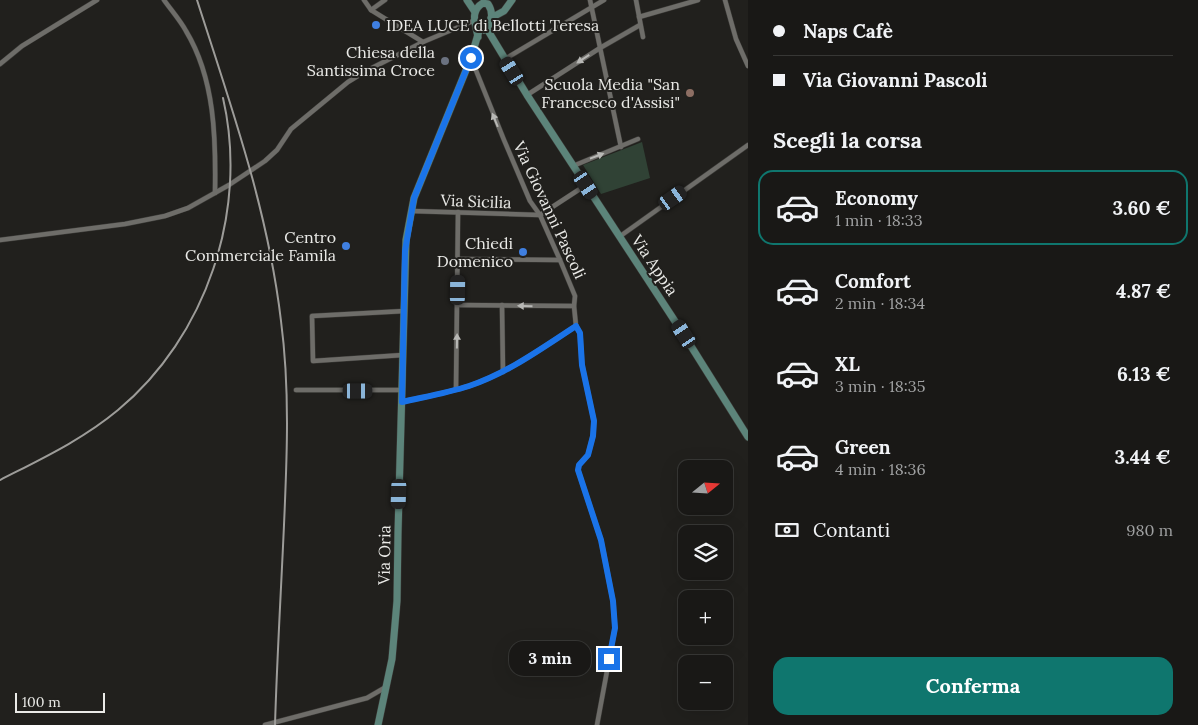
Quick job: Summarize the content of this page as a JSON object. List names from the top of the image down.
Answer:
{
  "streets": {
    "main road": ["Via Appia", "Via Oria"],
    "street": ["Via Sicilia", "Via Giovanni Pascoli"]
  },
  "crossings": [
    ["Via Sicilia", "Via Giovanni Pascoli"],
    ["Via Sicilia", "Via Oria"],
    ["Via Giovanni Pascoli", "Via Oria"]
  ],
  "places": [
    "IDEA LUCE di Bellotti Teresa",
    "Chiesa della Santissima Croce",
    "Scuola Media \"San Francesco d'Assisi\"",
    "Centro Commerciale Famila",
    "Chiedi Domenico"
  ],
  "scale_bar": "100 m",
  "north": "right",
  "page": {
    "banner": ["Naps Cafè", "Via Giovanni Pascoli"],
    "heading": "Scegli la corsa",
    "list": [
      {
        "name": "Economy",
        "note": "1 min · 18:33",
        "value": "3.60 €"
      },
      {
        "name": "Comfort",
        "note": "2 min · 18:34",
        "value": "4.87 €"
      },
      {
        "name": "XL",
        "note": "3 min · 18:35",
        "value": "6.13 €"
      },
      {
        "name": "Green",
        "note": "4 min · 18:36",
        "value": "3.44 €"
      }
    ],
    "map_buttons": ["+", "−"],
    "pay": ["Contanti", "980 m"],
    "bubble": "3 min",
    "buttons": "Conferma",
    "scale": "100 m"
  }
}
